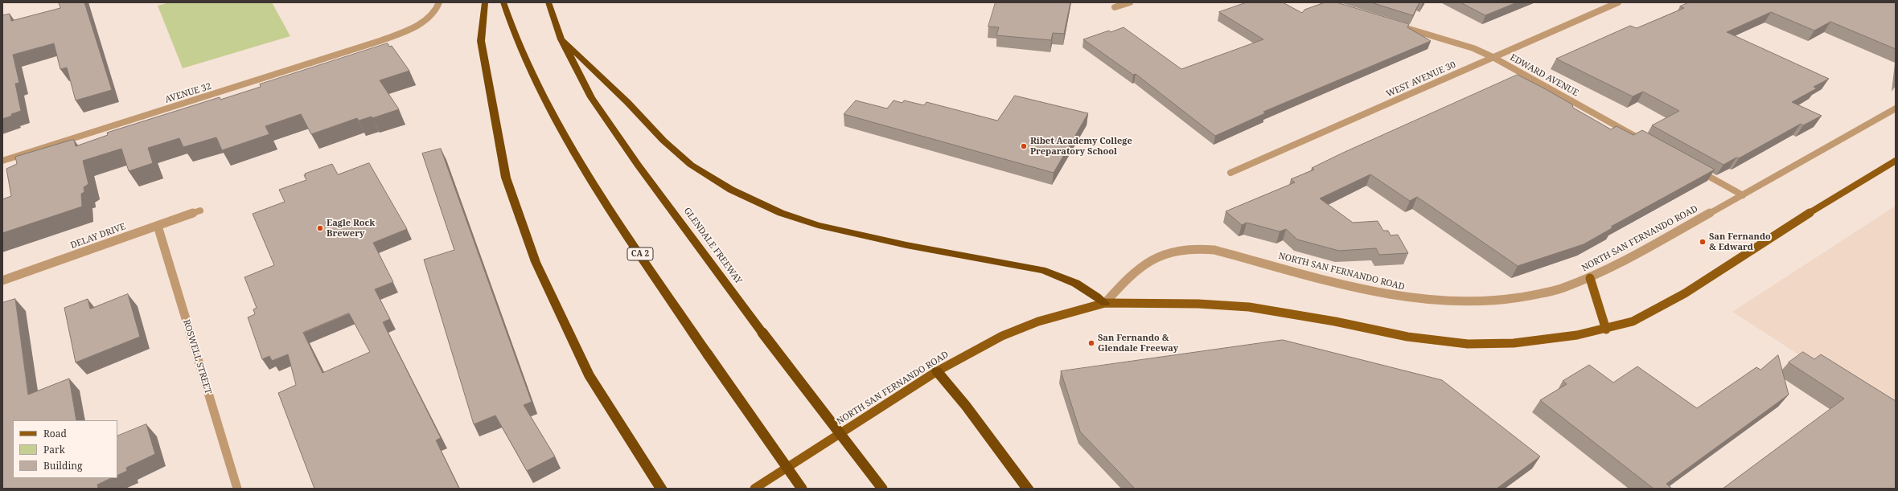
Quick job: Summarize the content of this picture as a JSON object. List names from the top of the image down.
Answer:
{
  "streets": {
    "highway": ["GLENDALE FREEWAY", "CA 2"],
    "main road": ["NORTH SAN FERNANDO ROAD"],
    "street": [
      "EDWARD AVENUE",
      "WEST AVENUE 30",
      "AVENUE 32",
      "DELAY DRIVE",
      "ROSWELL STREET"
    ]
  },
  "crossings": [
    ["EDWARD AVENUE", "WEST AVENUE 30"],
    ["DELAY DRIVE", "ROSWELL STREET"]
  ],
  "places": [
    "Ribet Academy College Preparatory School",
    "Eagle Rock Brewery",
    "San Fernando & Edward",
    "San Fernando & Glendale Freeway"
  ],
  "legend": ["Road", "Park", "Building"]
}
